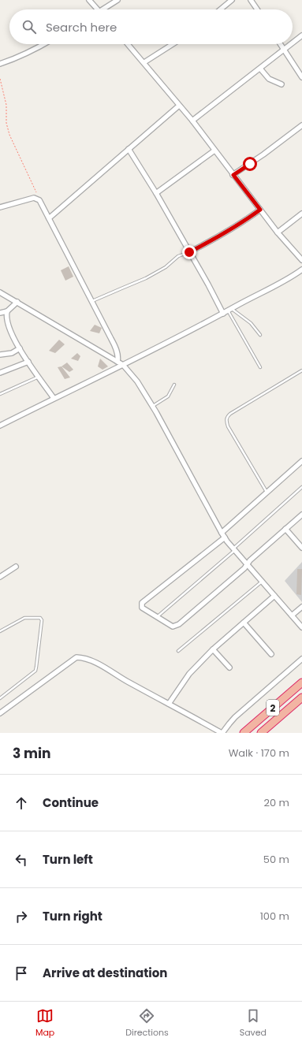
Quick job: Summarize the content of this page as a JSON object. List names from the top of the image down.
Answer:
{
  "streets": {
    "highway": ["2"]
  },
  "page": {
    "search": "Search here",
    "heading": ["3 min", "Walk · 170 m"],
    "list": [
      ["Continue", "20 m"],
      ["Turn left", "50 m"],
      ["Turn right", "100 m"],
      "Arrive at destination"
    ],
    "nav": ["Map", "Directions", "Saved"]
  }
}
